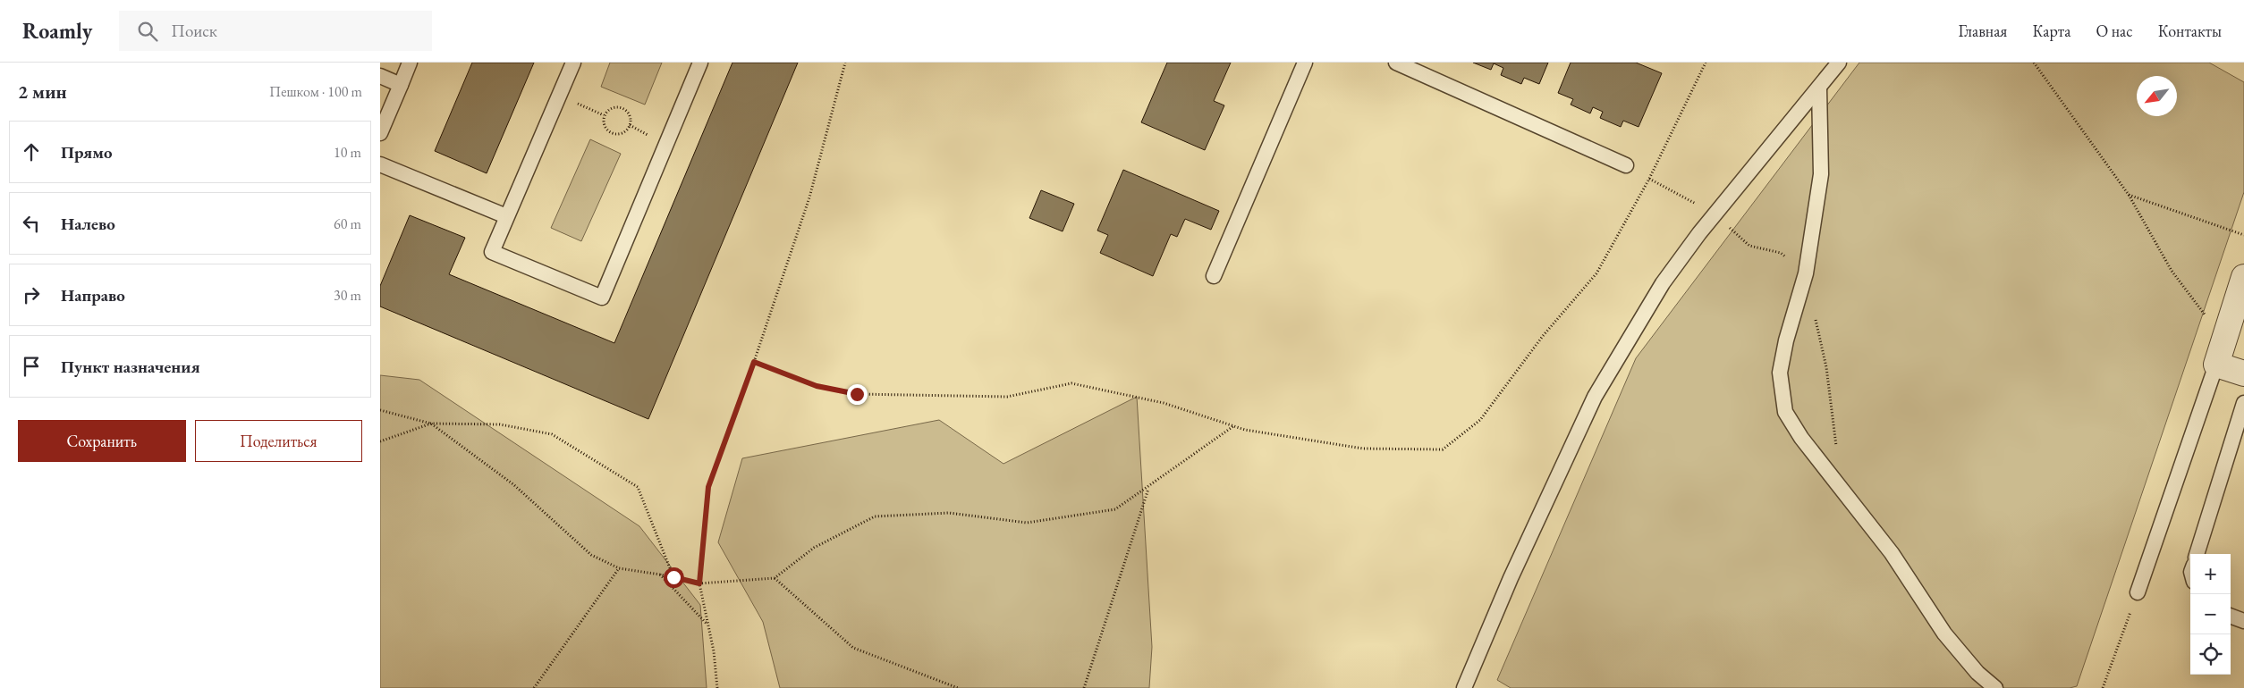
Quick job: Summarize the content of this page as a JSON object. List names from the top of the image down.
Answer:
{
  "north": "bottom left",
  "page": {
    "header": "Roamly",
    "search": "Поиск",
    "nav": [
      "Главная",
      "Карта",
      "О нас",
      "Контакты"
    ],
    "heading": ["2 мин", "Пешком · 100 m"],
    "list": [
      ["Прямо", "10 m"],
      ["Налево", "60 m"],
      ["Направо", "30 m"],
      "Пункт назначения"
    ],
    "buttons": ["Сохранить", "Поделиться"],
    "map_buttons": ["+", "−"]
  }
}
